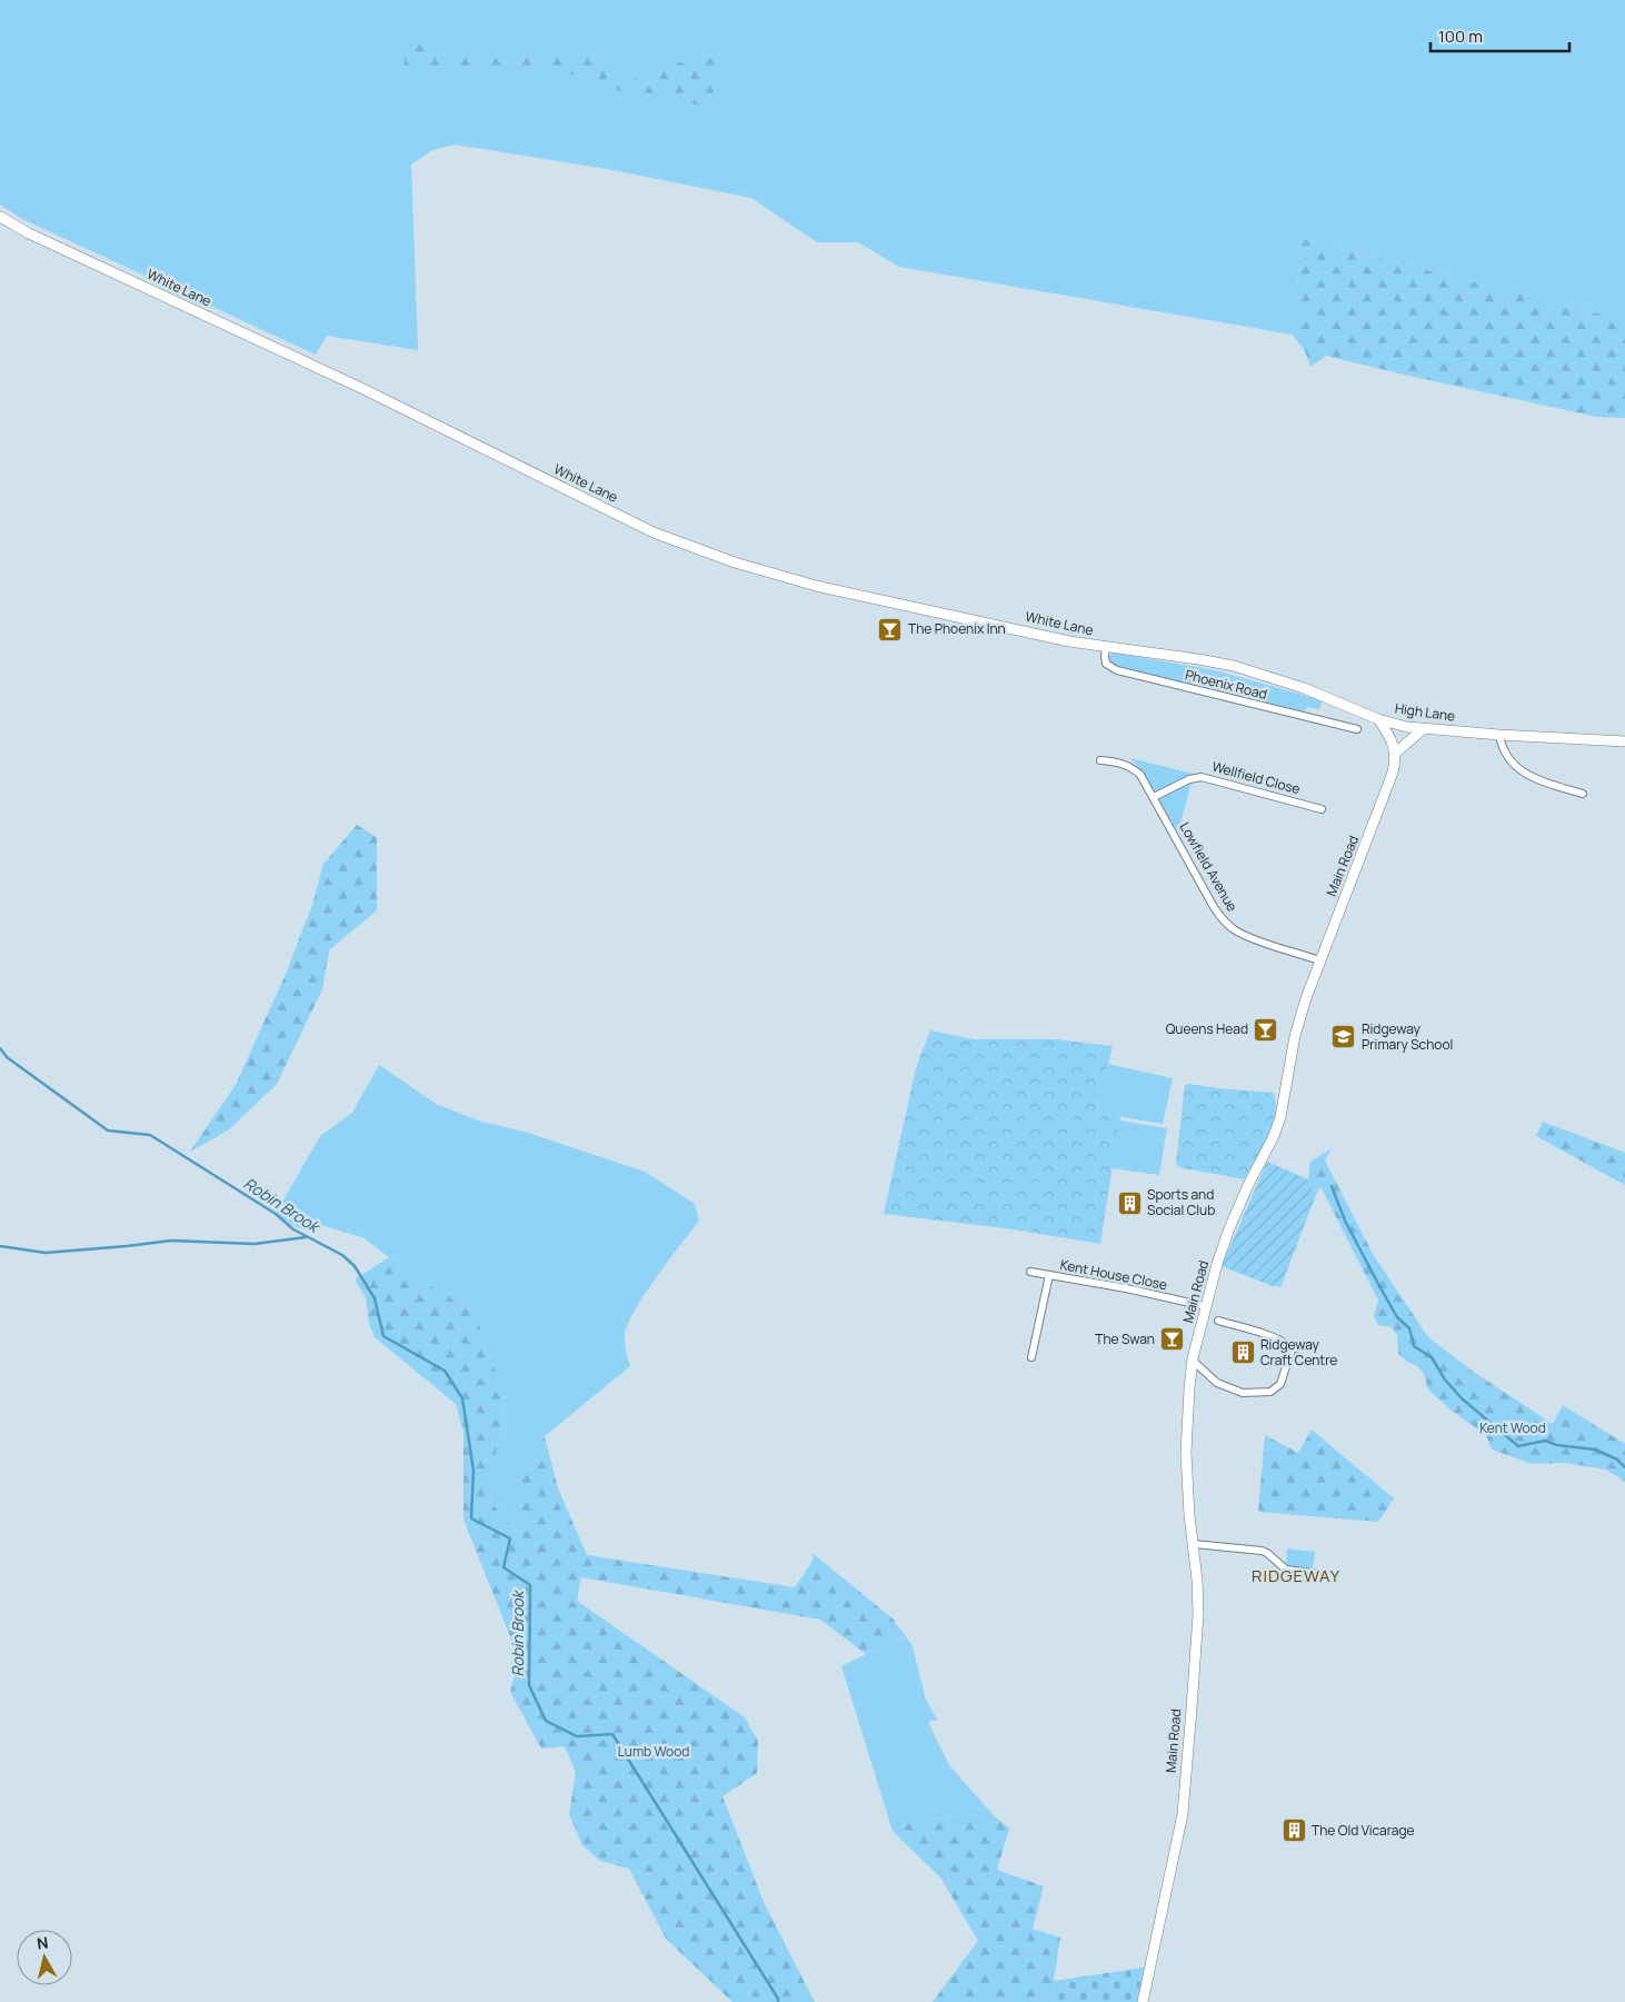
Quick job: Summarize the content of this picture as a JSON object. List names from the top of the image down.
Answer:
{
  "streets": {
    "main road": ["White Lane", "High Lane", "Main Road"],
    "street": [
      "Phoenix Road",
      "Wellfield Close",
      "Lowfield Avenue",
      "Kent House Close"
    ]
  },
  "crossings": [
    ["White Lane", "Phoenix Road"],
    ["White Lane", "High Lane"],
    ["Wellfield Close", "Lowfield Avenue"],
    ["Main Road", "Lowfield Avenue"],
    ["Main Road", "Kent House Close"]
  ],
  "districts": ["RIDGEWAY"],
  "water": ["Robin Brook"],
  "parks": ["Kent Wood", "Lumb Wood"],
  "places": {
    "bar": ["The Phoenix Inn", "Queens Head", "The Swan"],
    "school or university": ["Ridgeway Primary School"],
    "building": ["Sports and Social Club", "Ridgeway Craft Centre", "The Old Vicarage"]
  },
  "scale_bar": "100 m",
  "north": "top"
}
